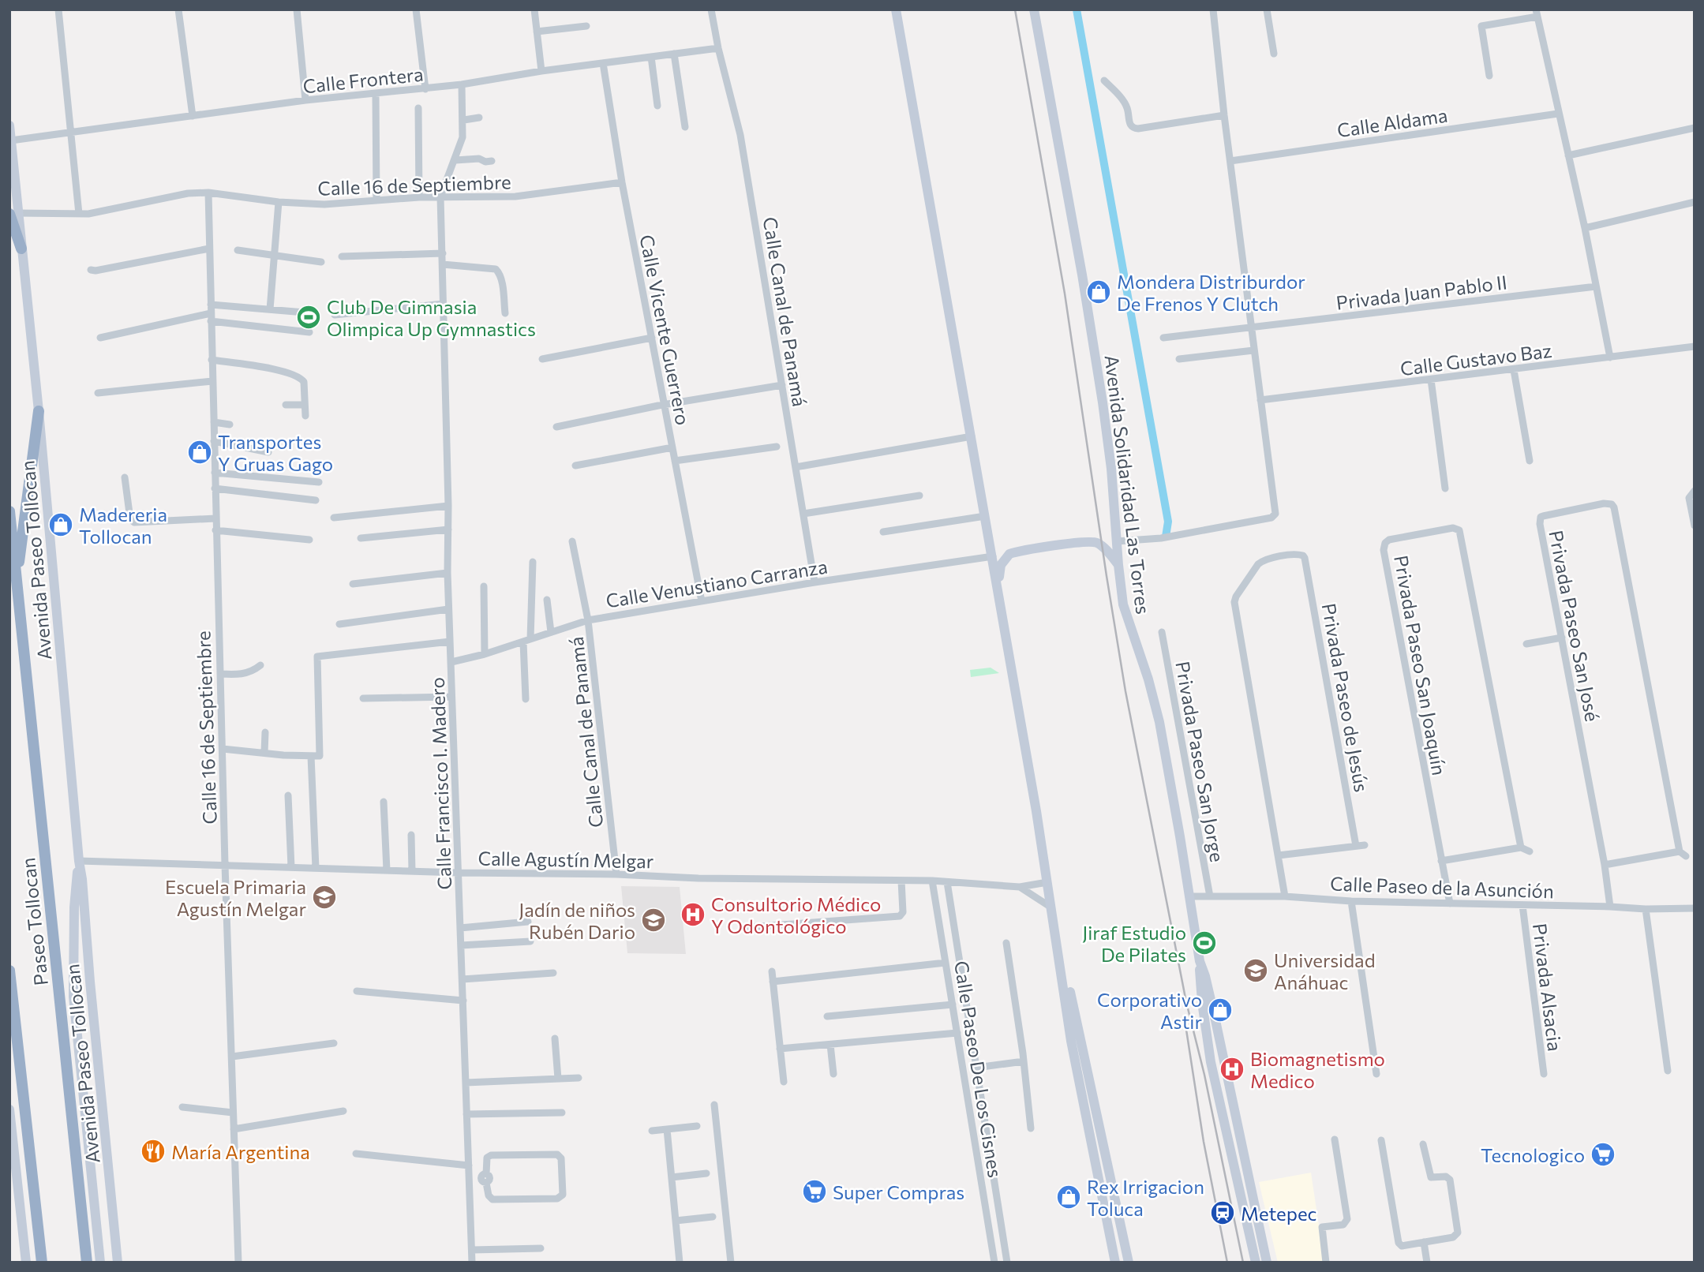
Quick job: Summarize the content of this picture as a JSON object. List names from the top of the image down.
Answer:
{
  "streets": {
    "highway": ["Paseo Tollocan"],
    "main road": ["Avenida Solidaridad Las Torres", "Avenida Paseo Tollocan"],
    "street": [
      "Calle Frontera",
      "Calle Aldama",
      "Calle 16 de Septiembre",
      "Privada Juan Pablo II",
      "Calle Canal de Panamá",
      "Calle Vicente Guerrero",
      "Calle Gustavo Baz",
      "Calle Venustiano Carranza",
      "Privada Paseo San José",
      "Privada Paseo San Joaquín",
      "Privada Paseo de Jesús",
      "Privada Paseo San Jorge",
      "Calle Francisco I. Madero",
      "Calle Agustín Melgar",
      "Calle Paseo de la Asunción",
      "Privada Alsacia",
      "Calle Paseo De Los Cisnes"
    ]
  },
  "crossings": [
    ["Calle Frontera", "Calle Canal de Panamá"],
    ["Calle Frontera", "Calle Vicente Guerrero"],
    ["Calle Frontera", "Calle Francisco I. Madero"],
    ["Calle 16 de Septiembre", "Calle Vicente Guerrero"],
    ["Calle 16 de Septiembre", "Calle Francisco I. Madero"],
    ["Calle 16 de Septiembre", "Calle Agustín Melgar"],
    ["Calle Canal de Panamá", "Calle Venustiano Carranza"],
    ["Calle Canal de Panamá", "Calle Agustín Melgar"],
    ["Calle Vicente Guerrero", "Calle Venustiano Carranza"],
    ["Avenida Solidaridad Las Torres", "Calle Paseo de la Asunción"],
    ["Avenida Paseo Tollocan", "Calle Agustín Melgar"],
    ["Calle Venustiano Carranza", "Calle Francisco I. Madero"],
    ["Privada Paseo San José", "Calle Paseo de la Asunción"],
    ["Privada Paseo San Joaquín", "Calle Paseo de la Asunción"],
    ["Privada Paseo San Jorge", "Calle Paseo de la Asunción"],
    ["Calle Francisco I. Madero", "Calle Agustín Melgar"],
    ["Calle Agustín Melgar", "Calle Paseo De Los Cisnes"],
    ["Calle Paseo de la Asunción", "Privada Alsacia"]
  ],
  "places": {
    "shop": [
      "Mondera Distriburdor De Frenos Y Clutch",
      "Transportes Y Gruas Gago",
      "Madereria Tollocan",
      "Corporativo Astir",
      "Rex Irrigacion Toluca"
    ],
    "sports": ["Club De Gimnasia Olimpica Up Gymnastics", "Jiraf Estudio De Pilates"],
    "school or university": ["Escuela Primaria Agustín Melgar", "Jadín de niños Rubén Dario", "Universidad Anáhuac"],
    "hospital": ["Consultorio Médico Y Odontológico", "Biomagnetismo Medico"],
    "restaurant": ["María Argentina"],
    "supermarket": ["Tecnologico", "Super Compras"],
    "station": ["Metepec"]
  }
}
